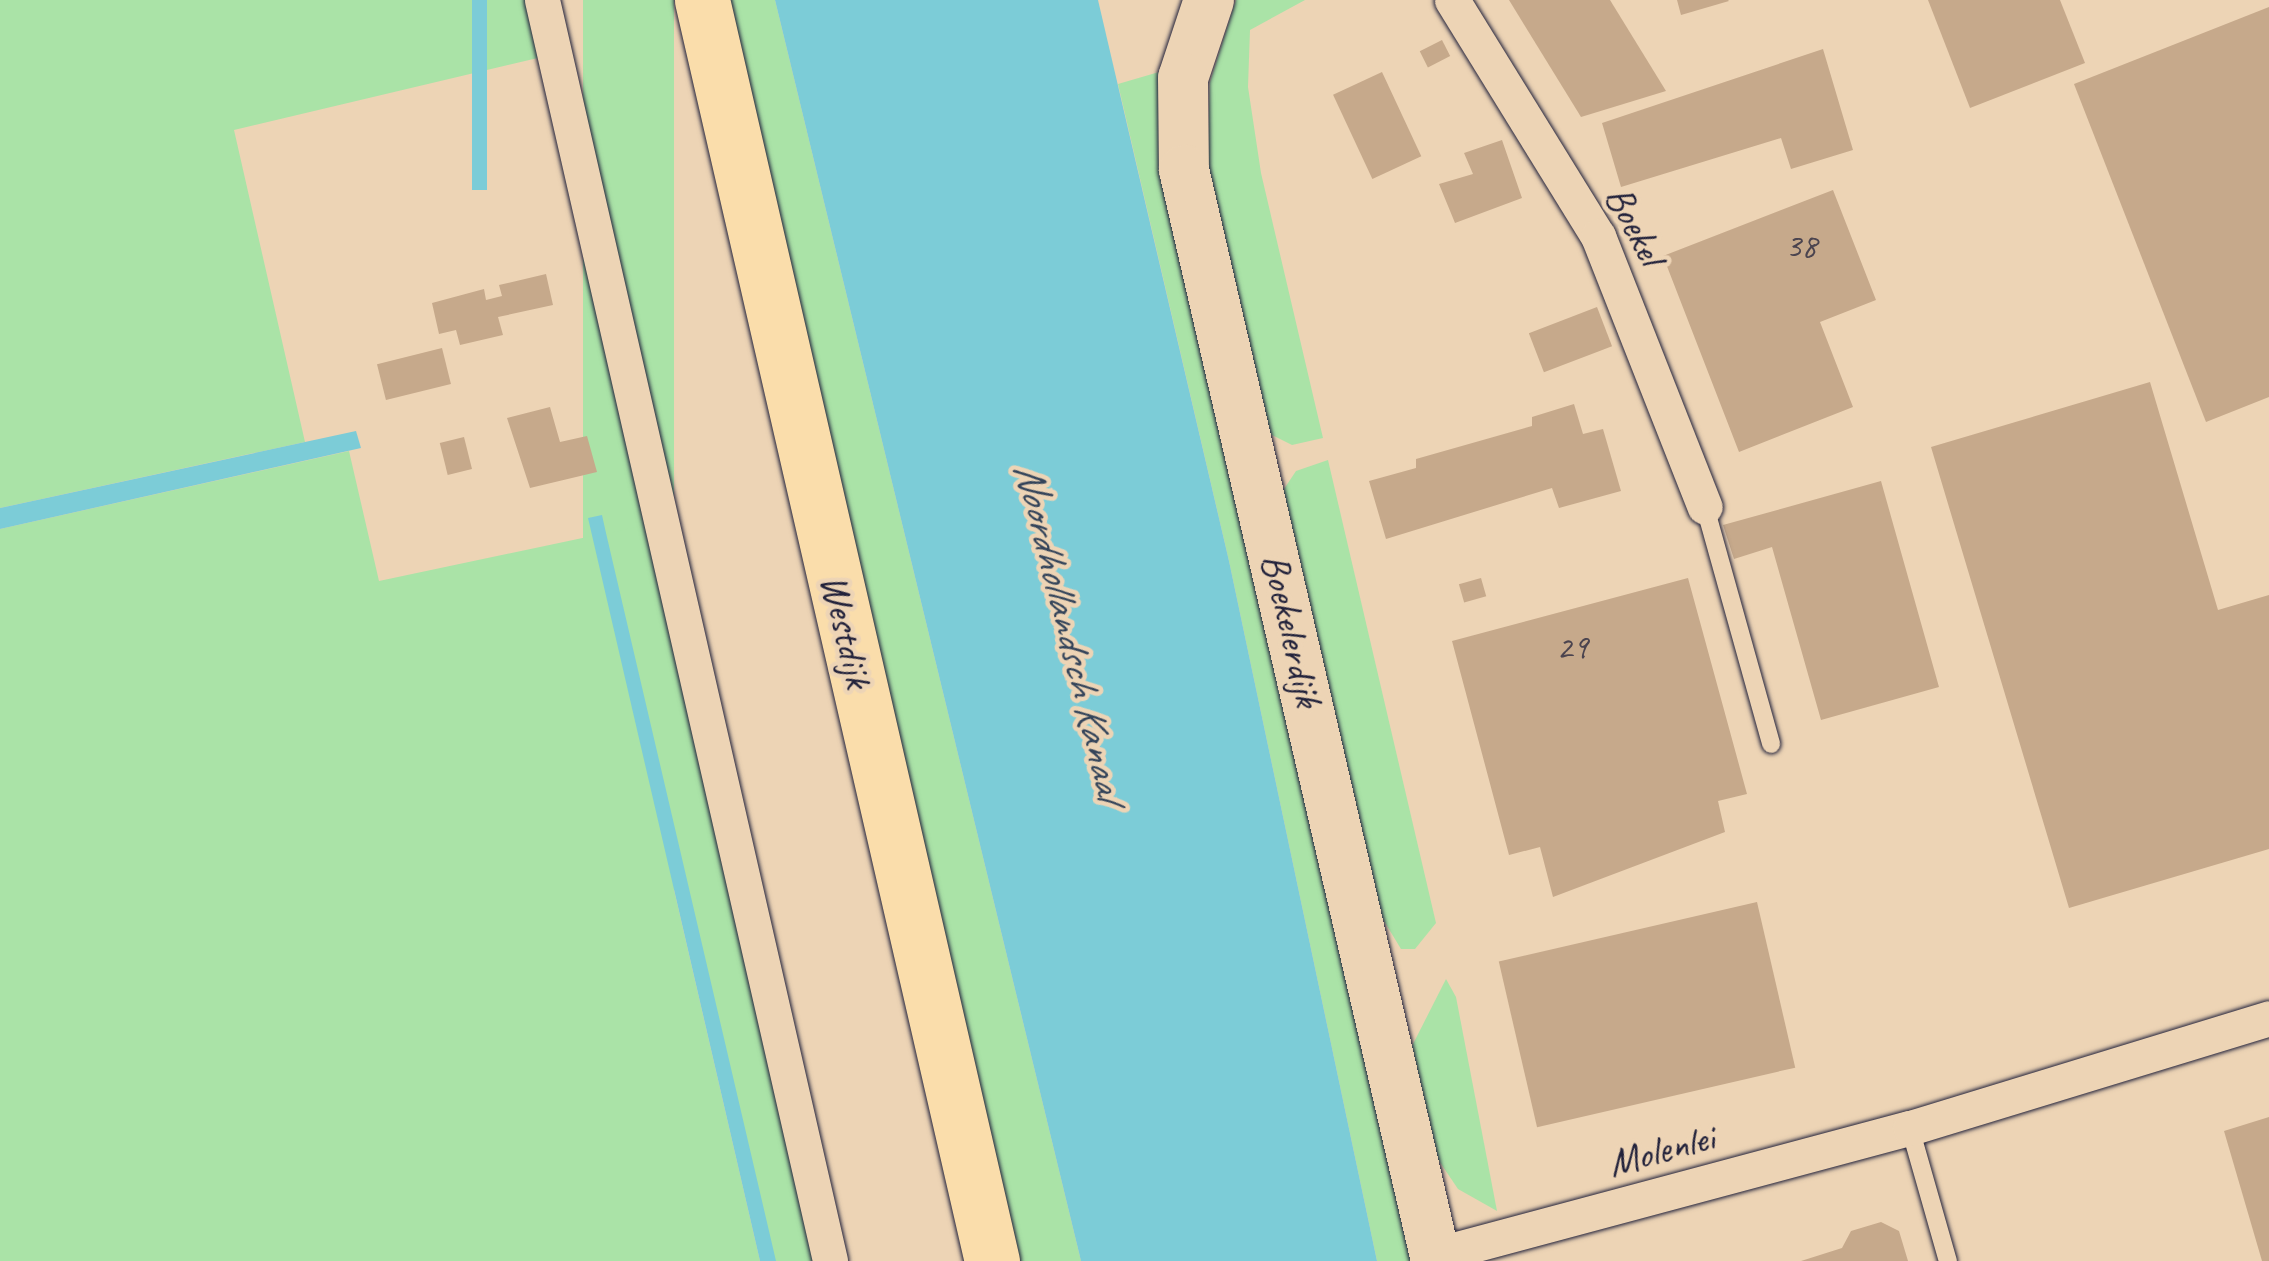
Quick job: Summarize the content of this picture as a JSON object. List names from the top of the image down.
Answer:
{
  "streets": {
    "main road": ["Westdijk"],
    "street": ["Boekel", "Boekelerdijk", "Molenlei"]
  },
  "crossings": [
    ["Boekelerdijk", "Molenlei"]
  ],
  "water": ["Noordhollandsch Kanaal"],
  "house_numbers": ["38", "29"]
}
